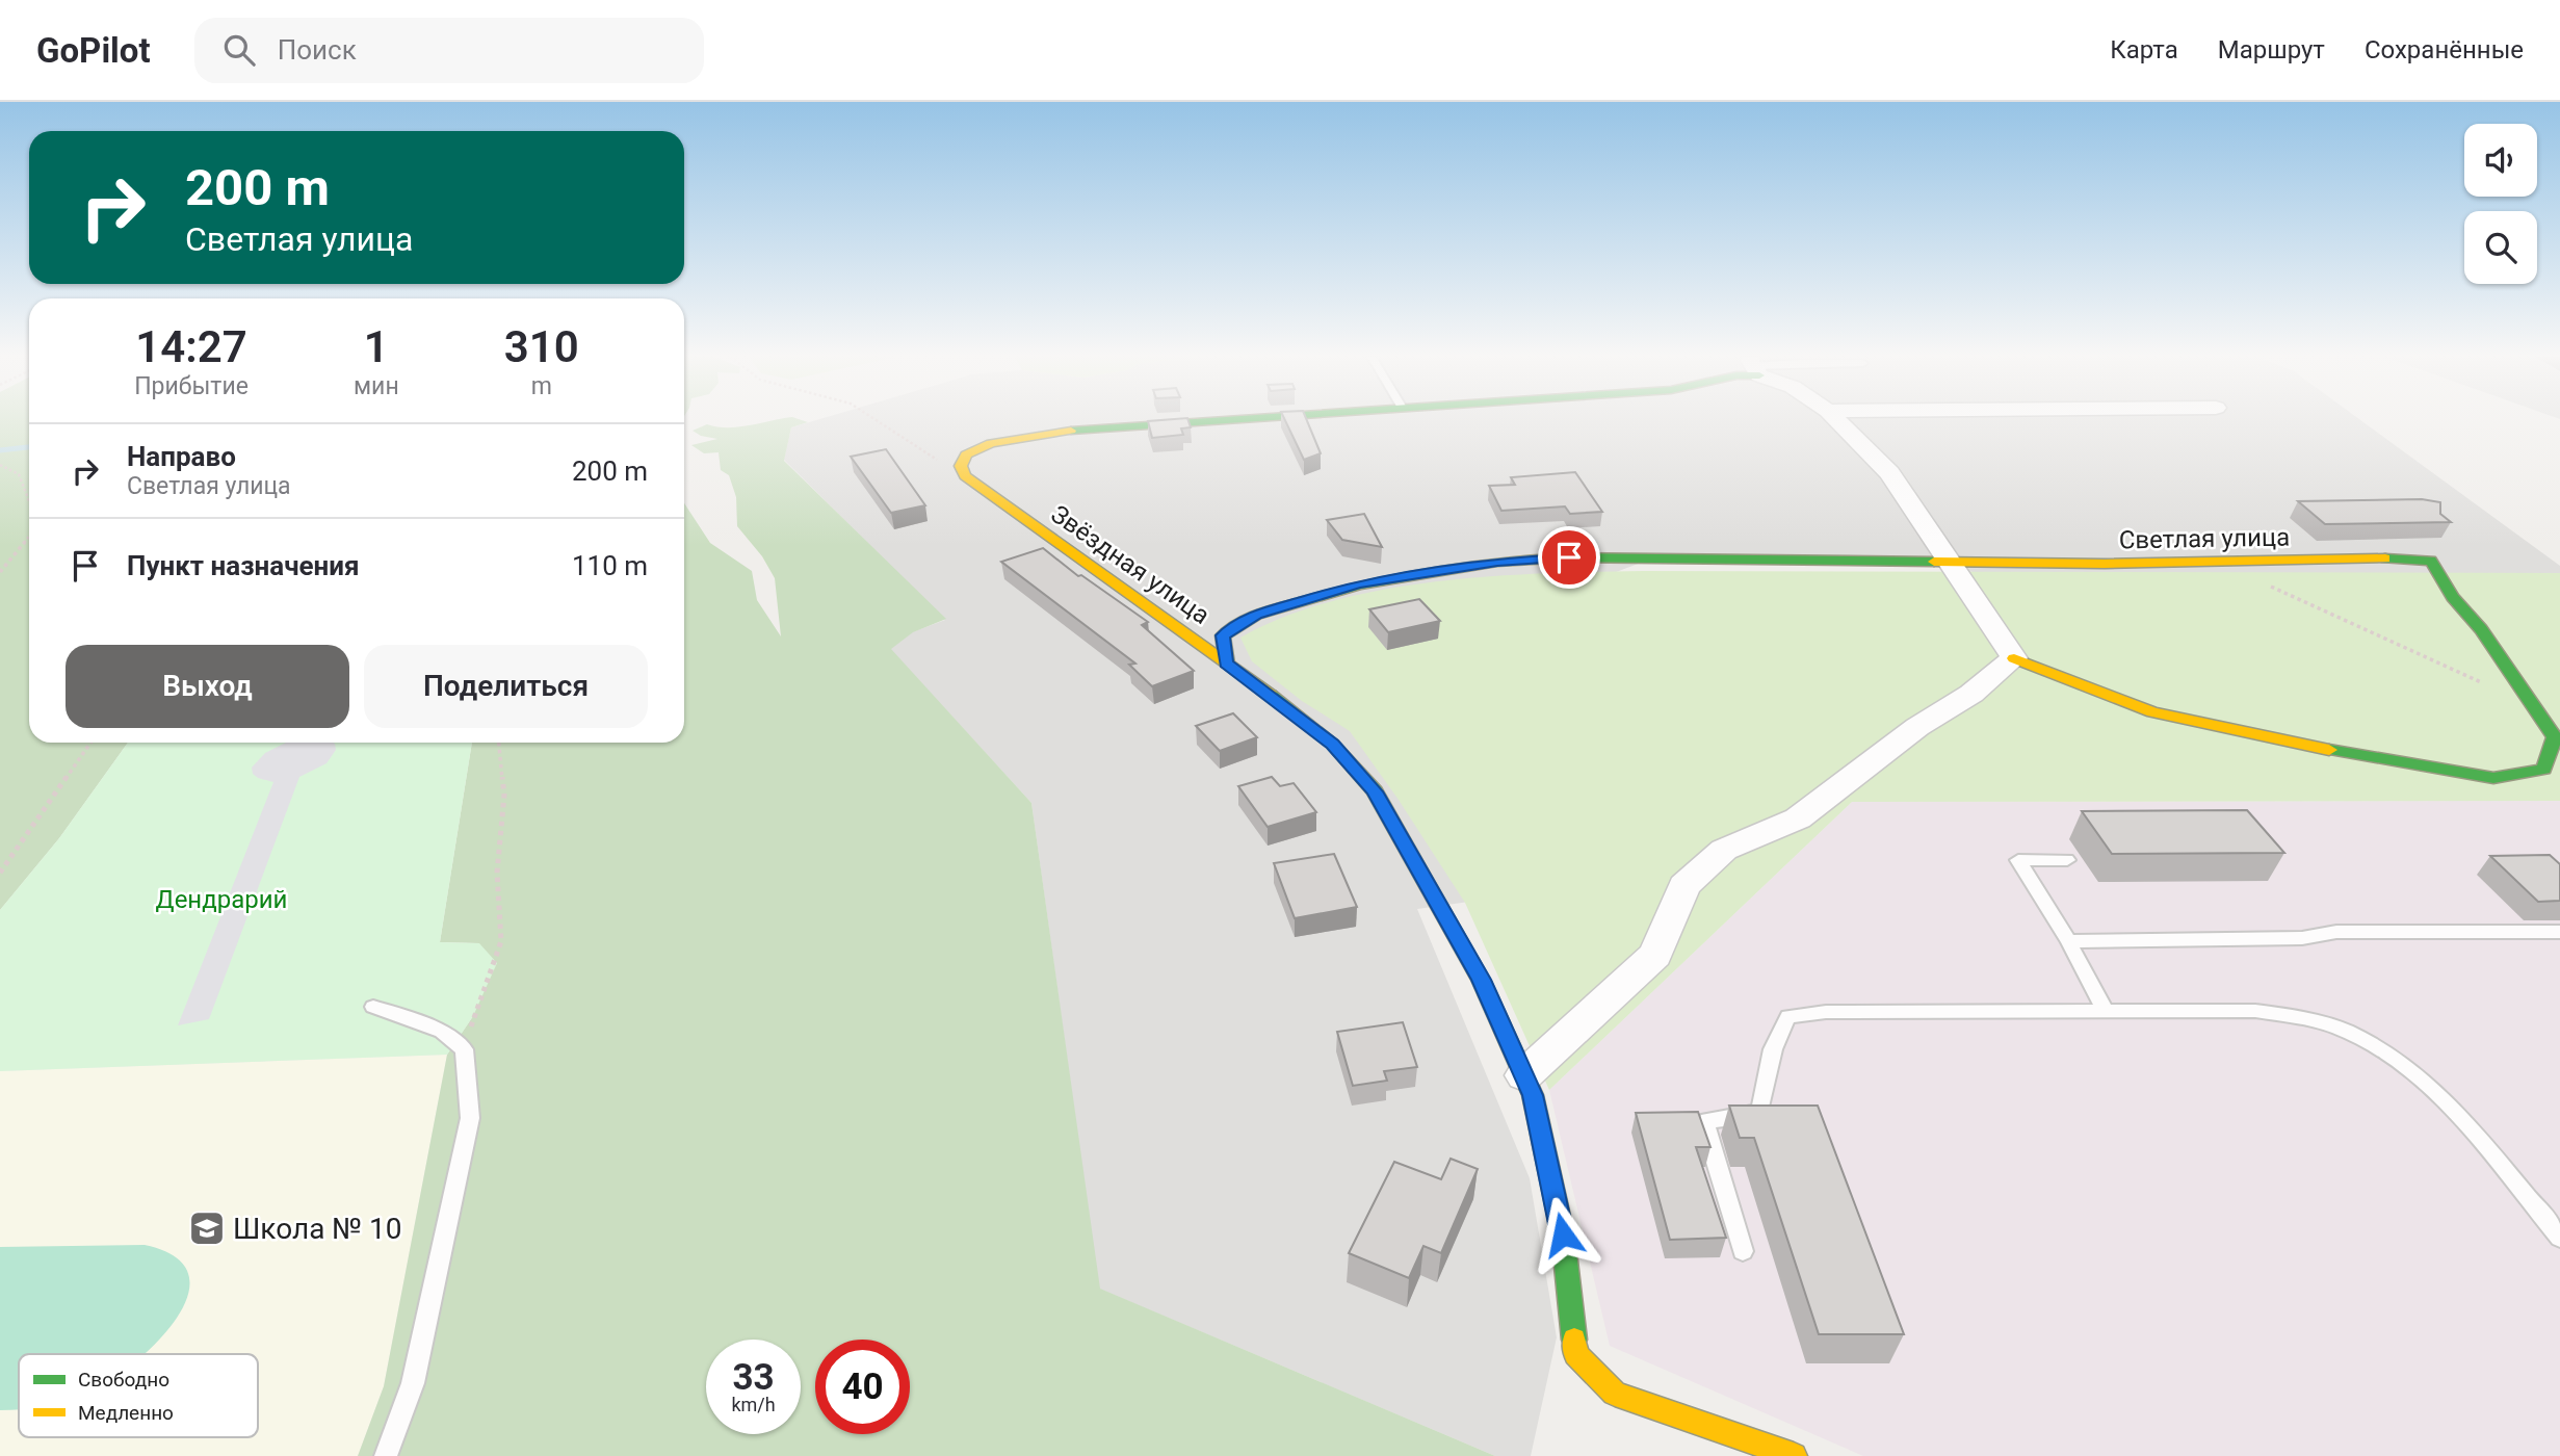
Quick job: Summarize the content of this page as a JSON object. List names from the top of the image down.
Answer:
{
  "streets": {
    "street": ["Светлая улица", "Звёздная улица"]
  },
  "crossings": [
    ["Светлая улица", "Звёздная улица"]
  ],
  "parks": ["Дендрарий"],
  "places": {
    "school or university": ["Школа № 10"]
  },
  "legend": ["Свободно", "Медленно"],
  "page": {
    "header": "GoPilot",
    "search": "Поиск",
    "nav": ["Карта", "Маршрут", "Сохранённые"],
    "turn": ["200 m", "Светлая улица"],
    "eta": [
      "14:27",
      "Прибытие",
      "1",
      "мин",
      "310",
      "m"
    ],
    "list": [
      {
        "name": "Направо",
        "note": "Светлая улица",
        "value": "200 m"
      },
      {
        "name": "Пункт назначения",
        "value": "110 m"
      }
    ],
    "buttons": ["Выход", "Поделиться"],
    "speed": "33 km/h",
    "limit": "40"
  }
}
